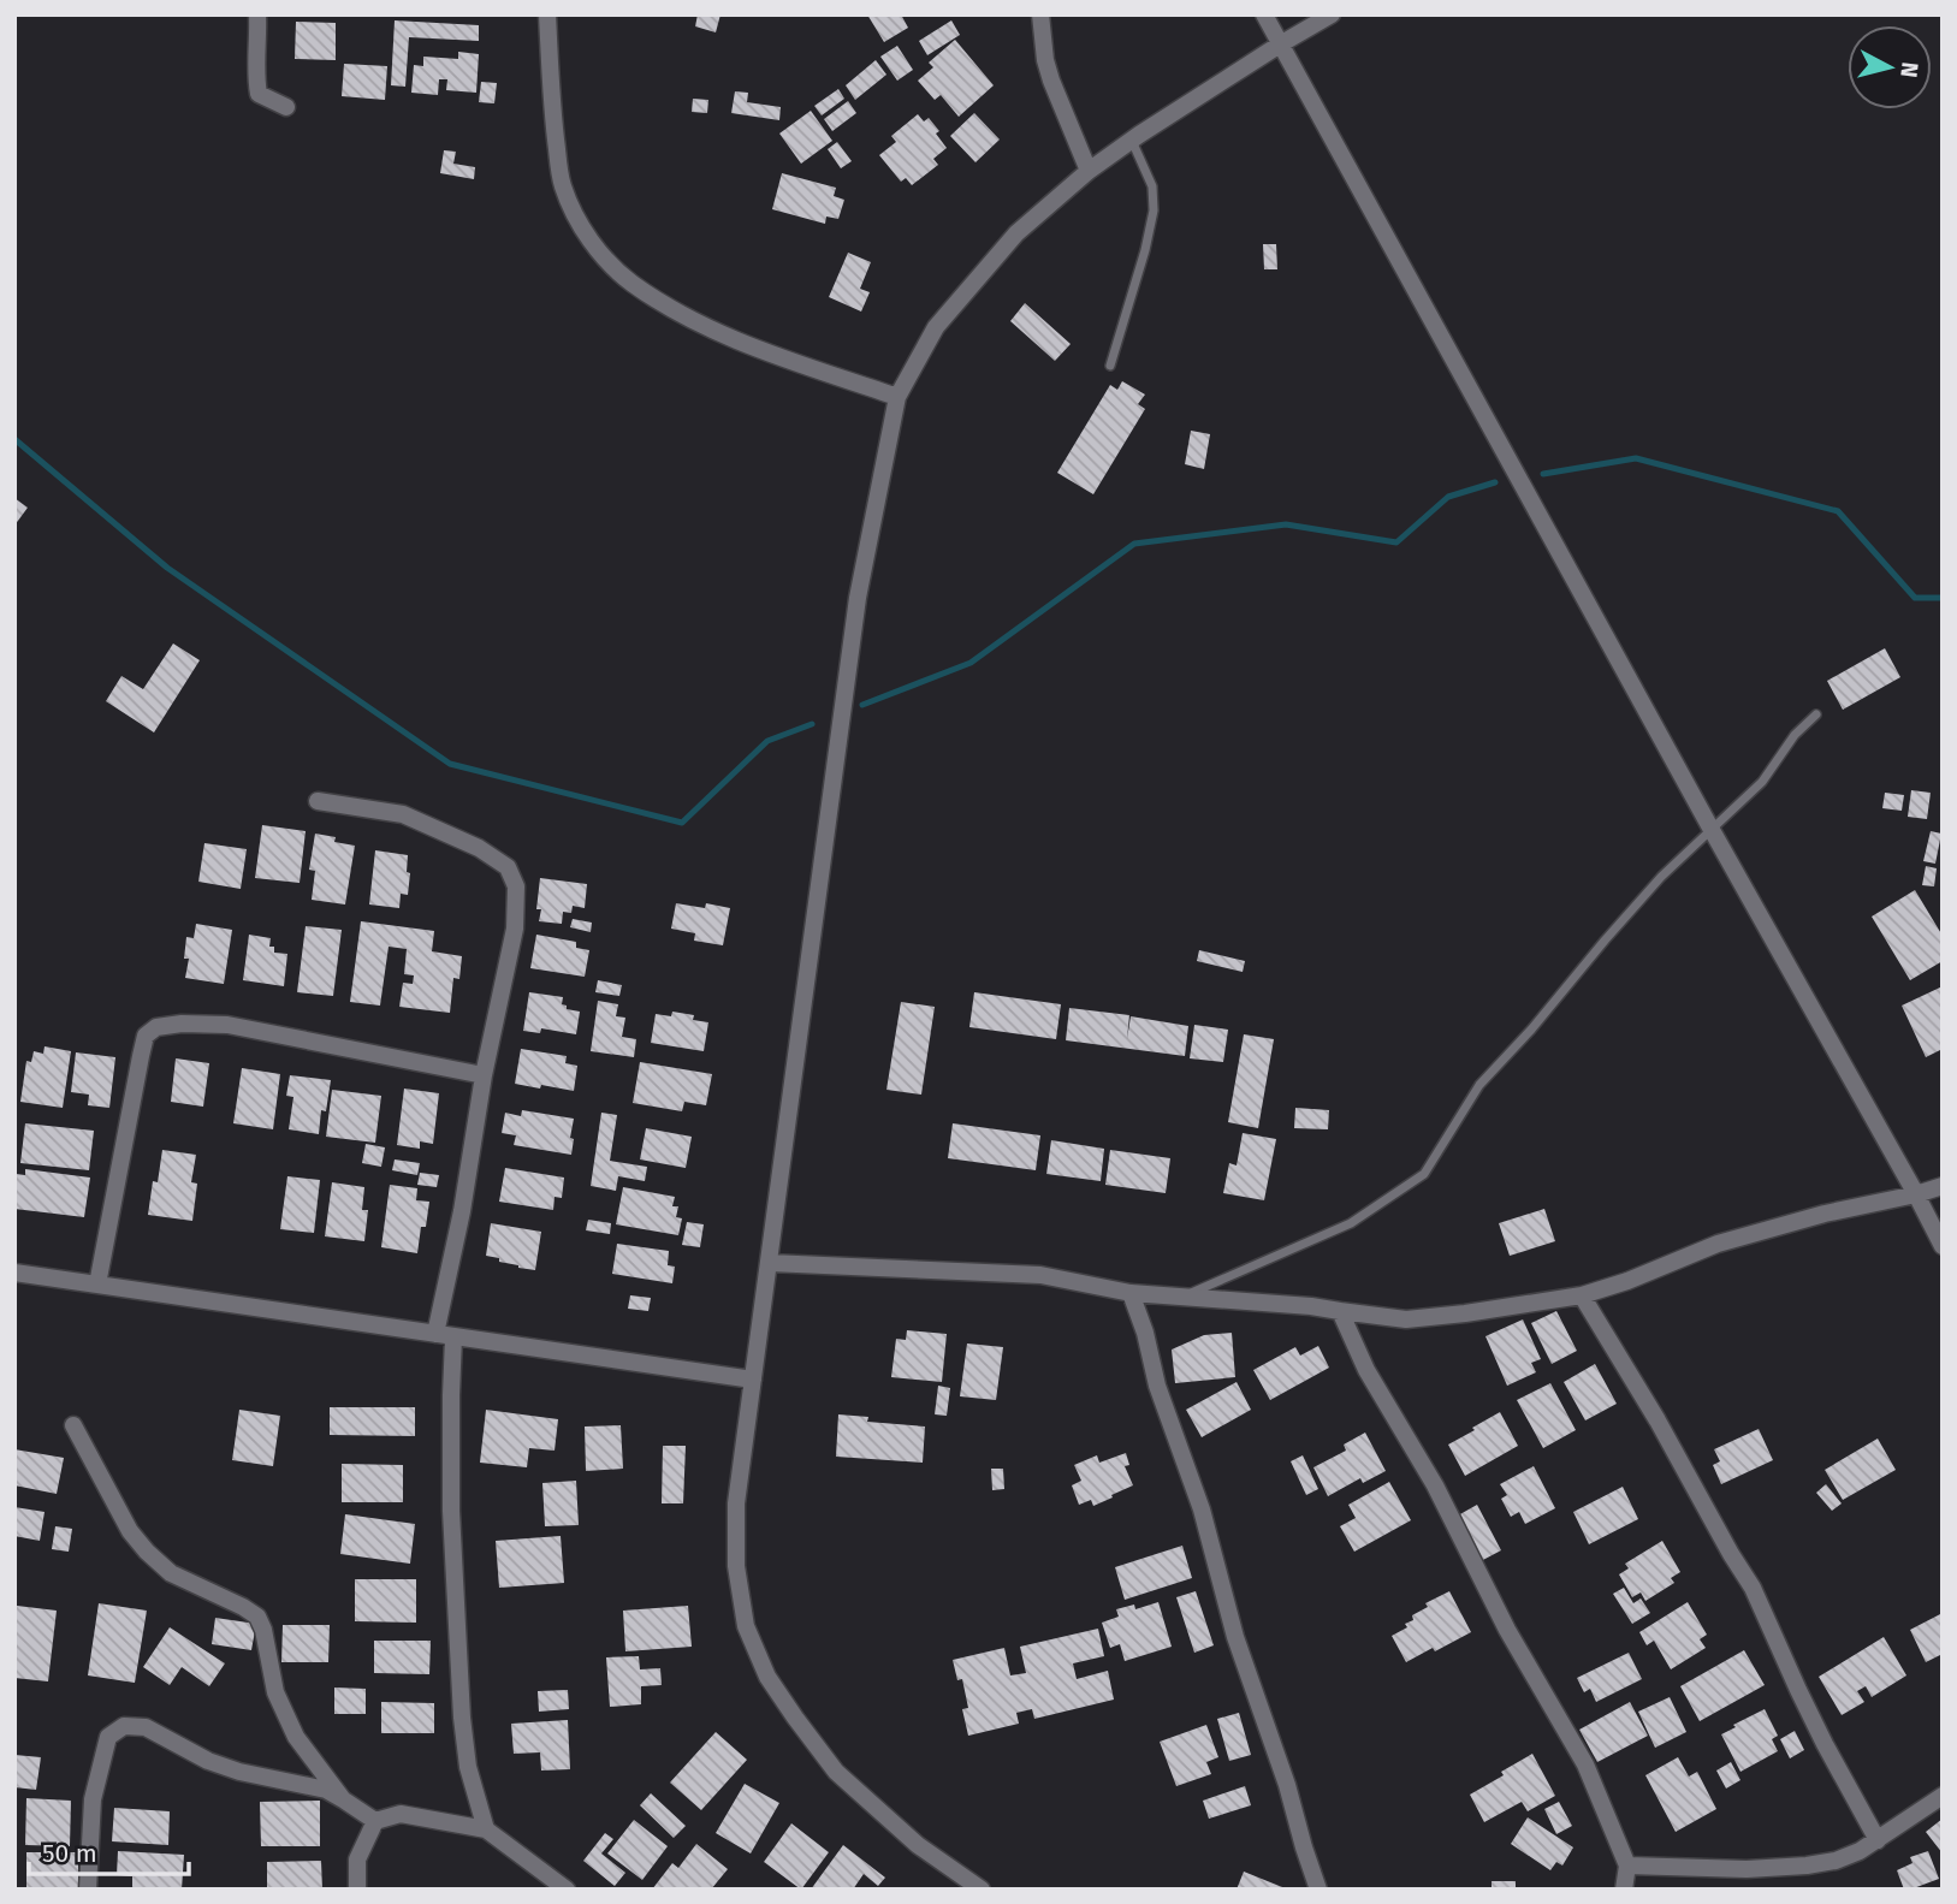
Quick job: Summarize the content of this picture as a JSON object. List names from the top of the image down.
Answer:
{
  "scale_bar": "50 m",
  "north": "right"
}
